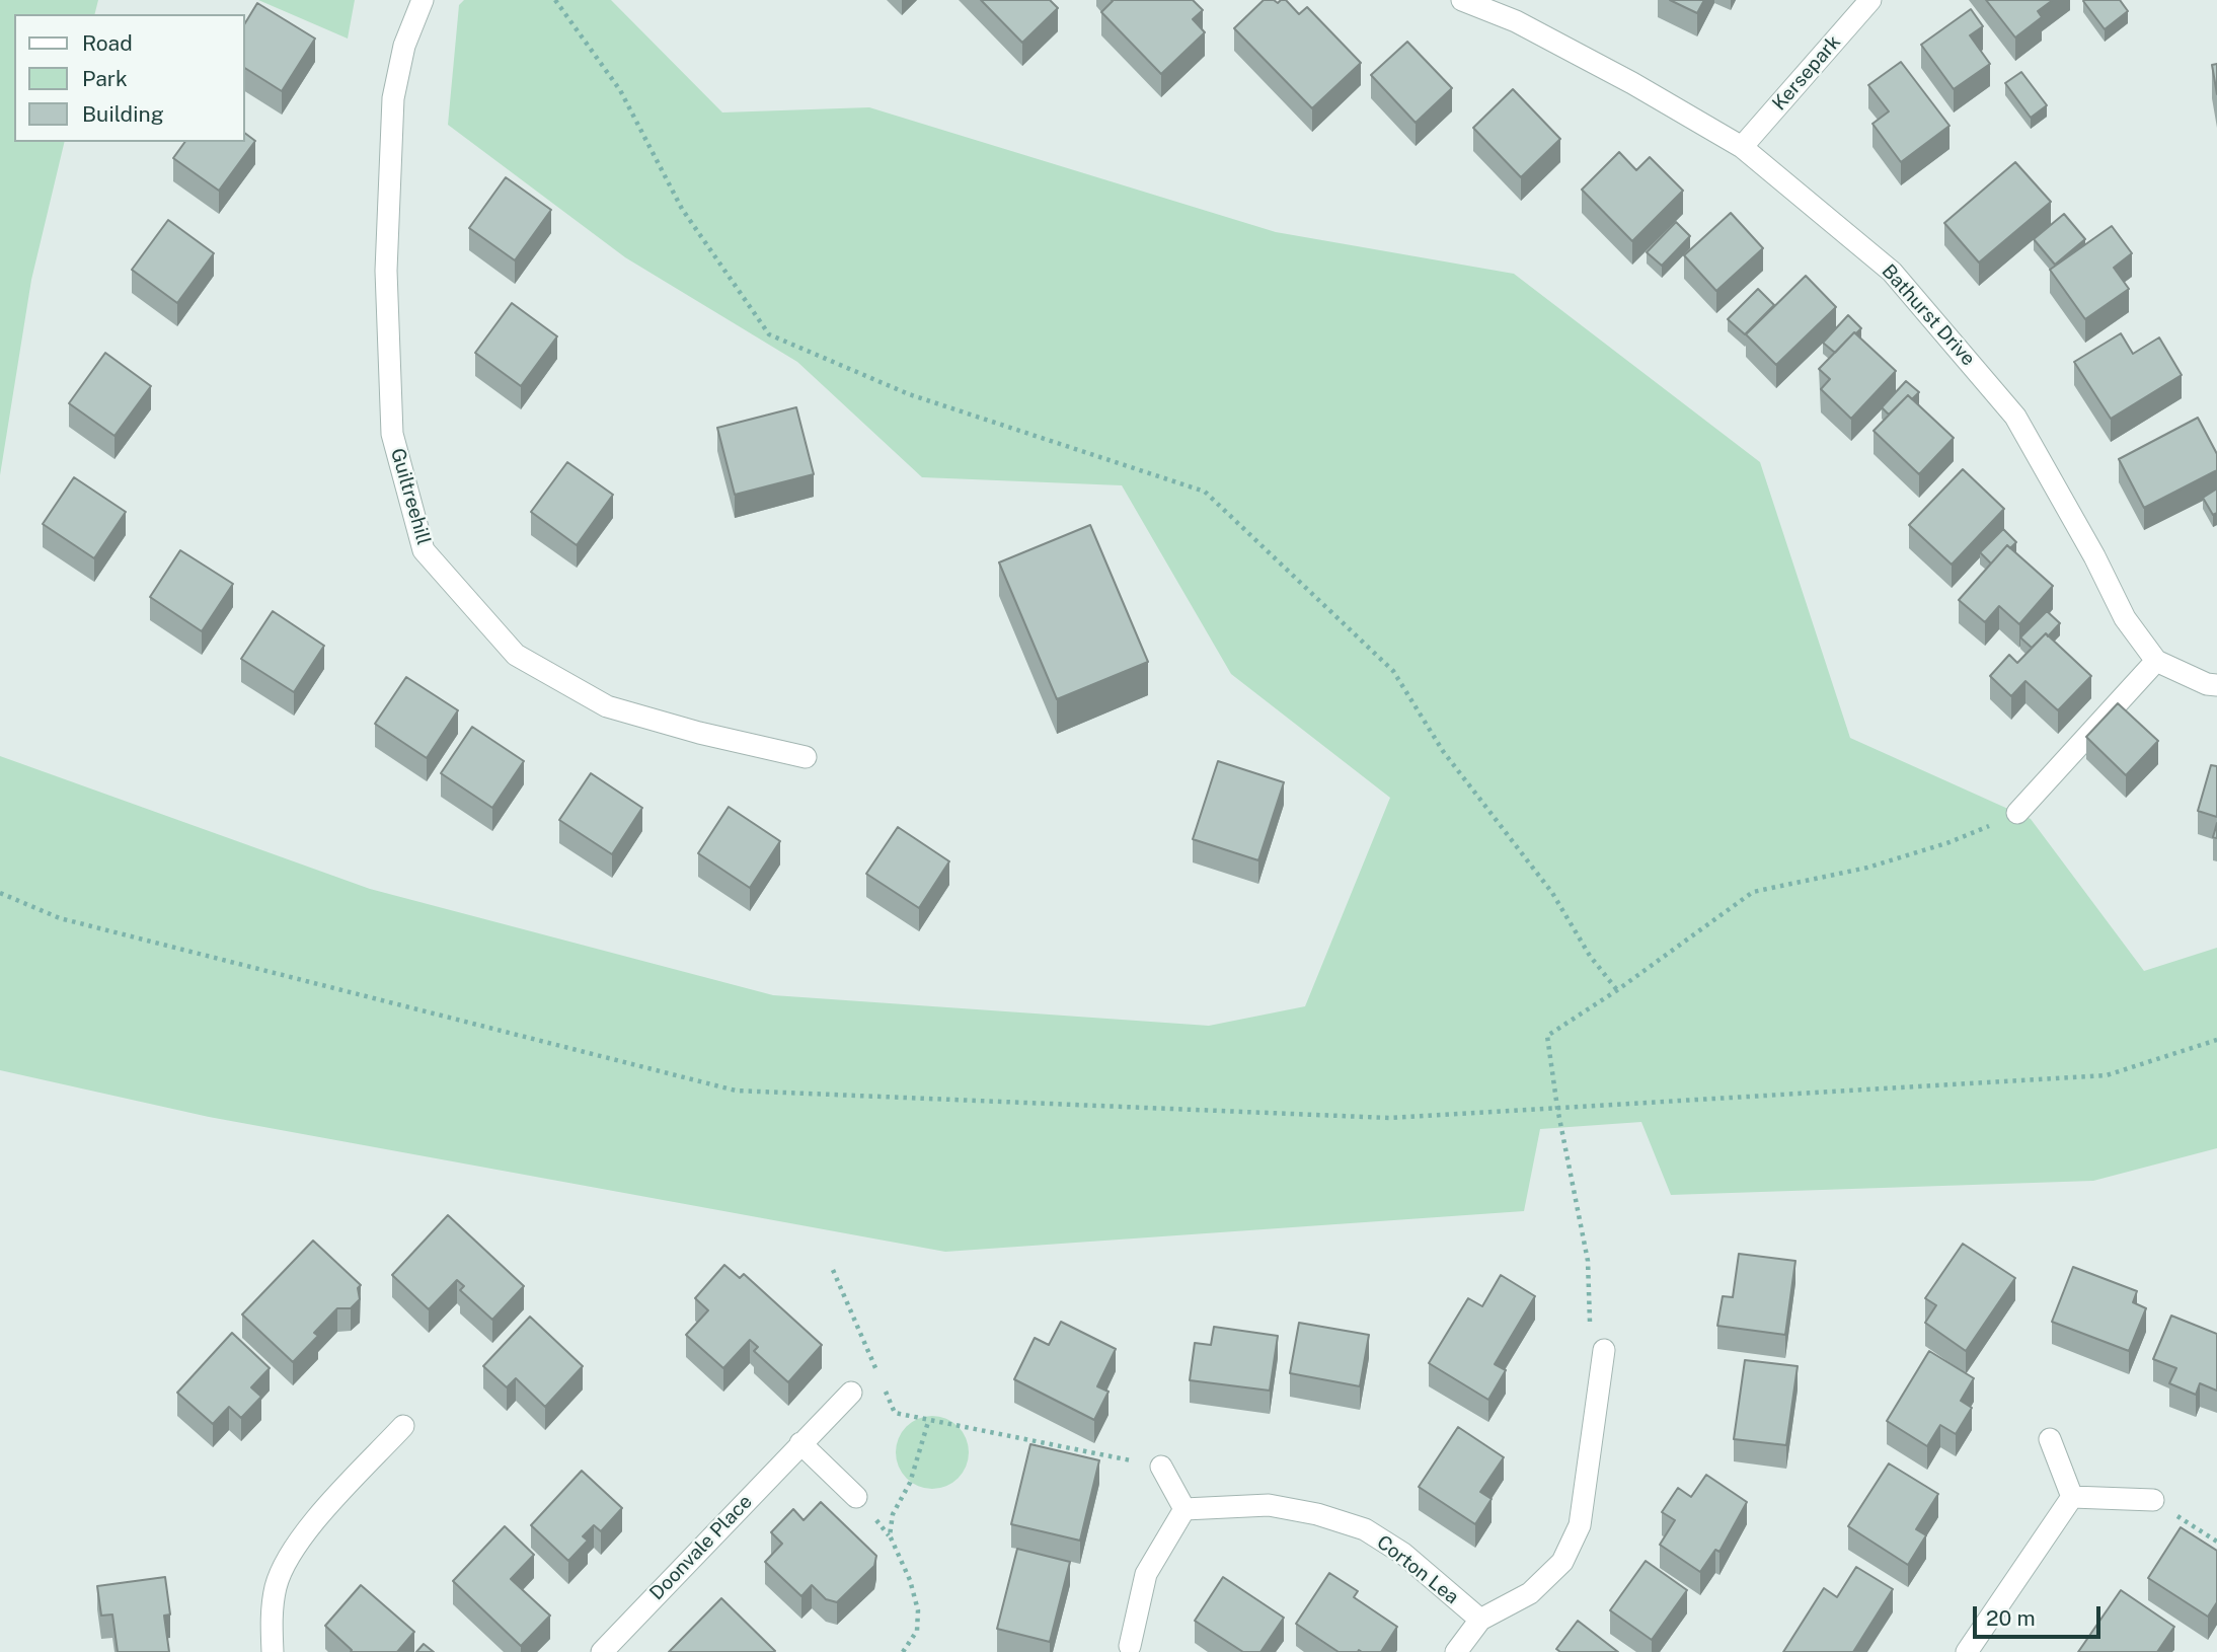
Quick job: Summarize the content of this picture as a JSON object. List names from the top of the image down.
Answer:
{
  "streets": {
    "street": [
      "Kersepark",
      "Bathurst Drive",
      "Guiltreehill",
      "Doonvale Place",
      "Corton Lea"
    ]
  },
  "crossings": [
    ["Kersepark", "Bathurst Drive"]
  ],
  "legend": ["Road", "Park", "Building"],
  "scale_bar": "20 m"
}
